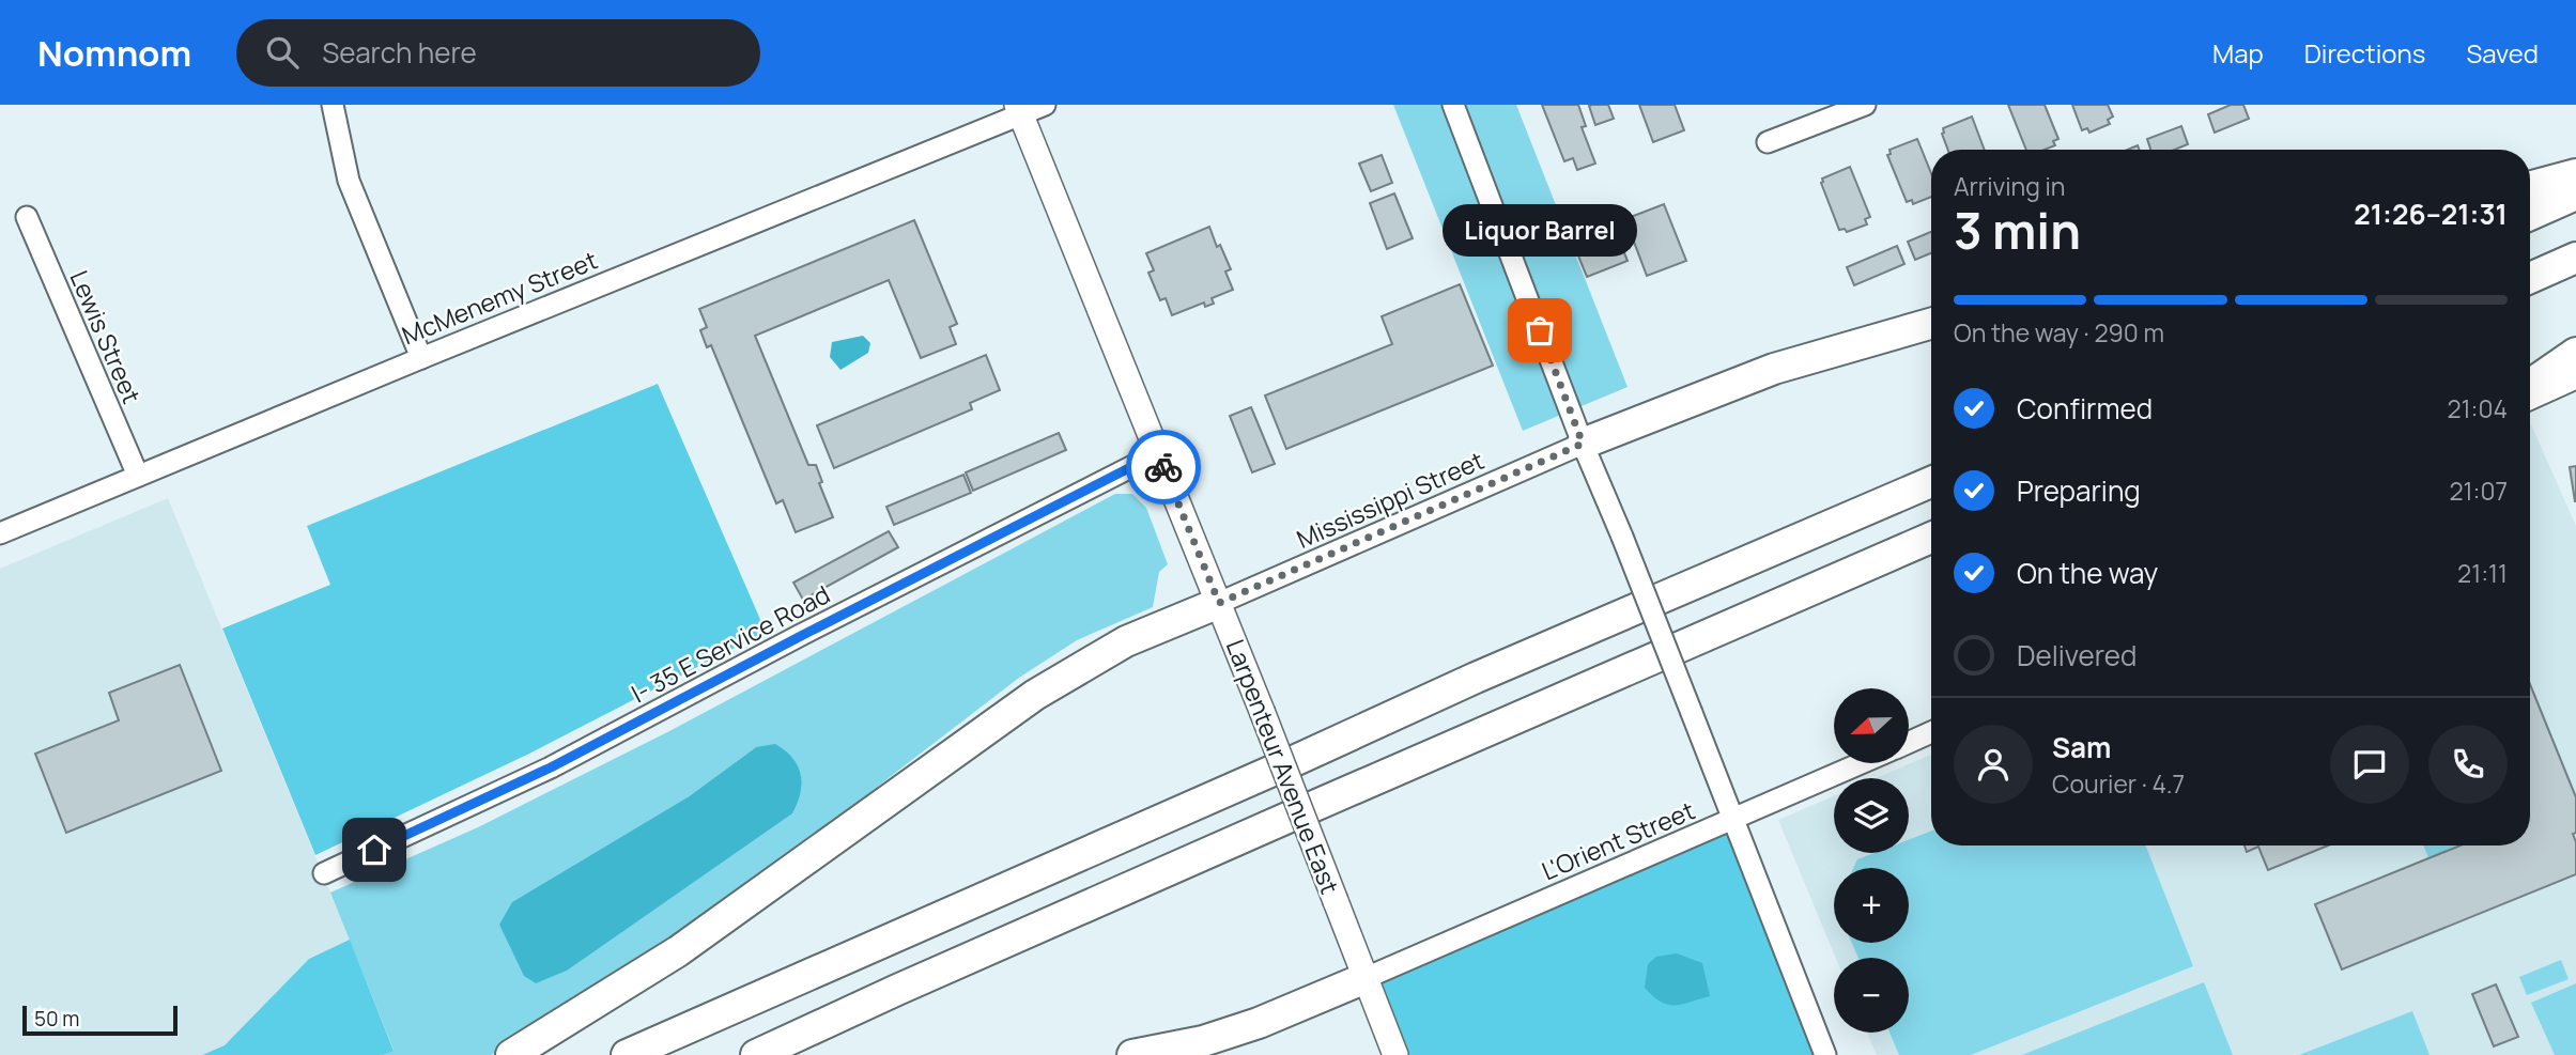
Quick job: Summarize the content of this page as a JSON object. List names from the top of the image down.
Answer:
{
  "streets": {
    "main road": ["Larpenteur Avenue East"],
    "street": [
      "McMenemy Street",
      "Lewis Street",
      "Mississippi Street",
      "I- 35 E Service Road",
      "L'Orient Street"
    ]
  },
  "crossings": [
    ["McMenemy Street", "Lewis Street"],
    ["McMenemy Street", "Larpenteur Avenue East"],
    ["Mississippi Street", "Larpenteur Avenue East"],
    ["I- 35 E Service Road", "Larpenteur Avenue East"],
    ["Larpenteur Avenue East", "L'Orient Street"]
  ],
  "places": ["Liquor Barrel"],
  "scale_bar": "50 m",
  "north": "left",
  "page": {
    "header": "Nomnom",
    "search": "Search here",
    "nav": ["Map", "Directions", "Saved"],
    "heading": ["3 min", "Arriving in", "21:26–21:31"],
    "panel": ["Sam", "Courier · 4.7"],
    "bubble": "Liquor Barrel",
    "bar": "On the way · 290 m",
    "list": [
      ["Confirmed", "21:04"],
      ["Preparing", "21:07"],
      ["On the way", "21:11"],
      "Delivered"
    ],
    "map_buttons": ["+", "−"],
    "scale": "50 m"
  }
}
